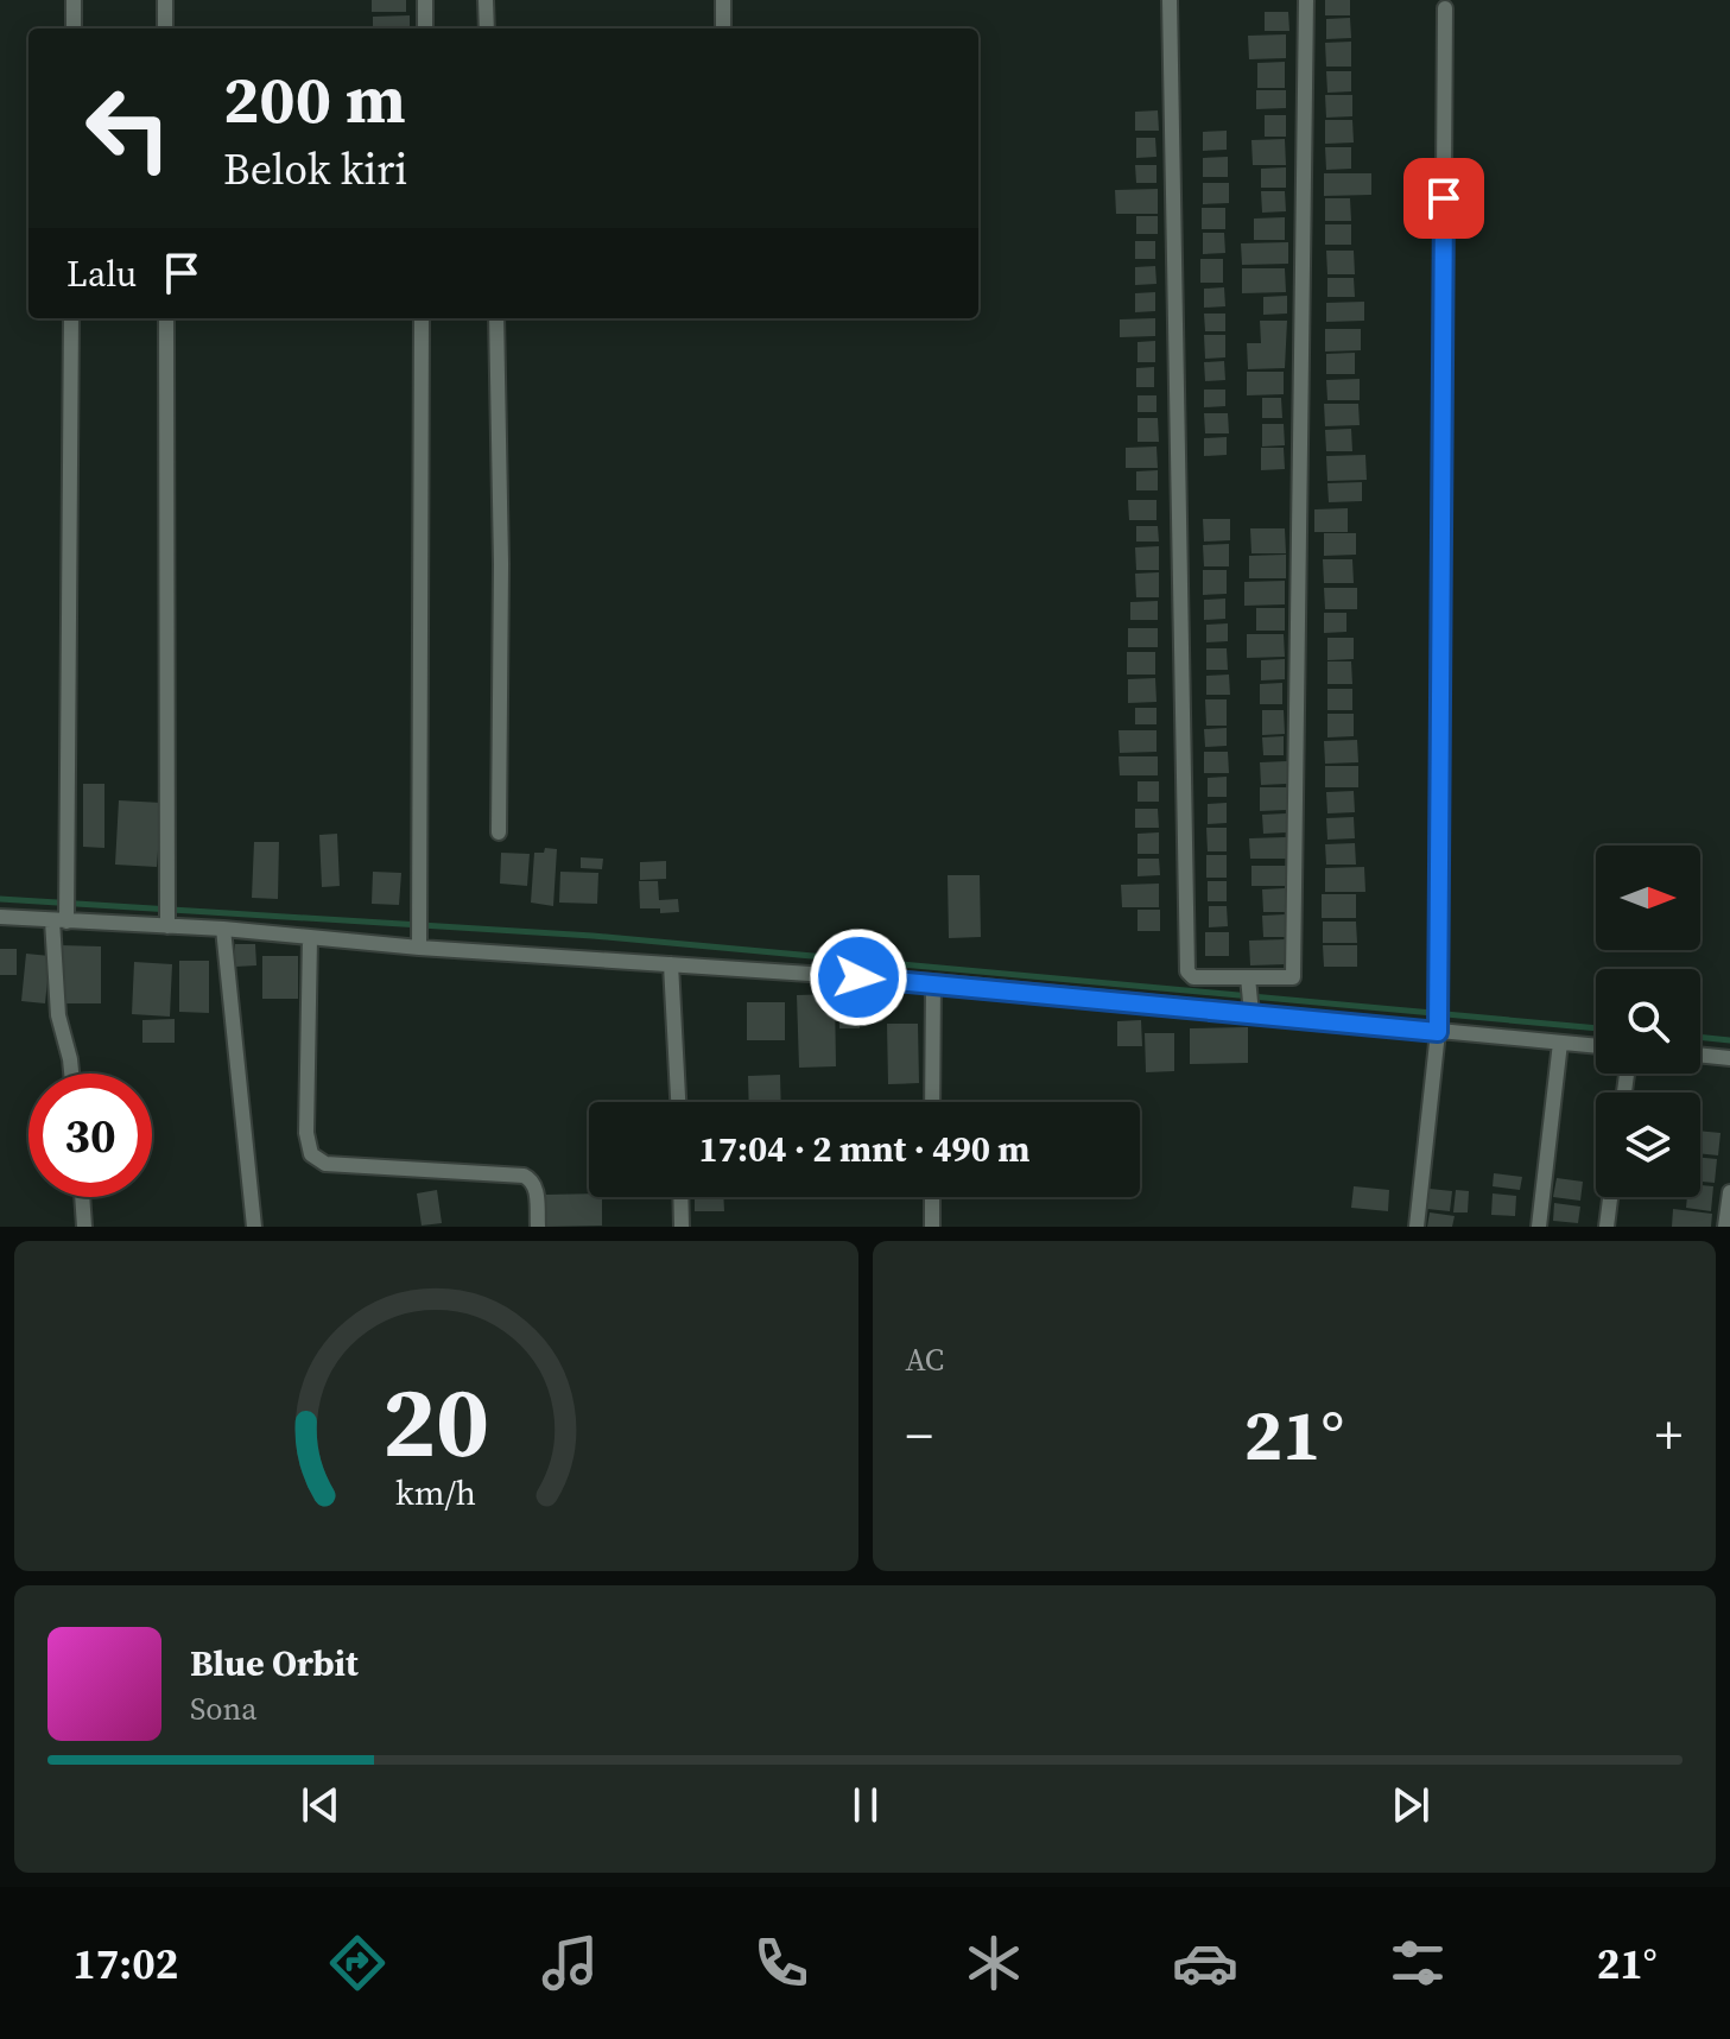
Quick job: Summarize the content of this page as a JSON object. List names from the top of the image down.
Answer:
{
  "north": "right",
  "page": {
    "turn": ["200 m", "Belok kiri"],
    "then": "Lalu",
    "limit": "30",
    "trip": "17:04 · 2 mnt · 490 m",
    "tile": "AC",
    "heat": ["−", "21°", "+"],
    "song": ["Blue Orbit", "Sona"],
    "tabs": ["17:02", "21°"],
    "gauge": ["20", "km/h"]
  }
}
